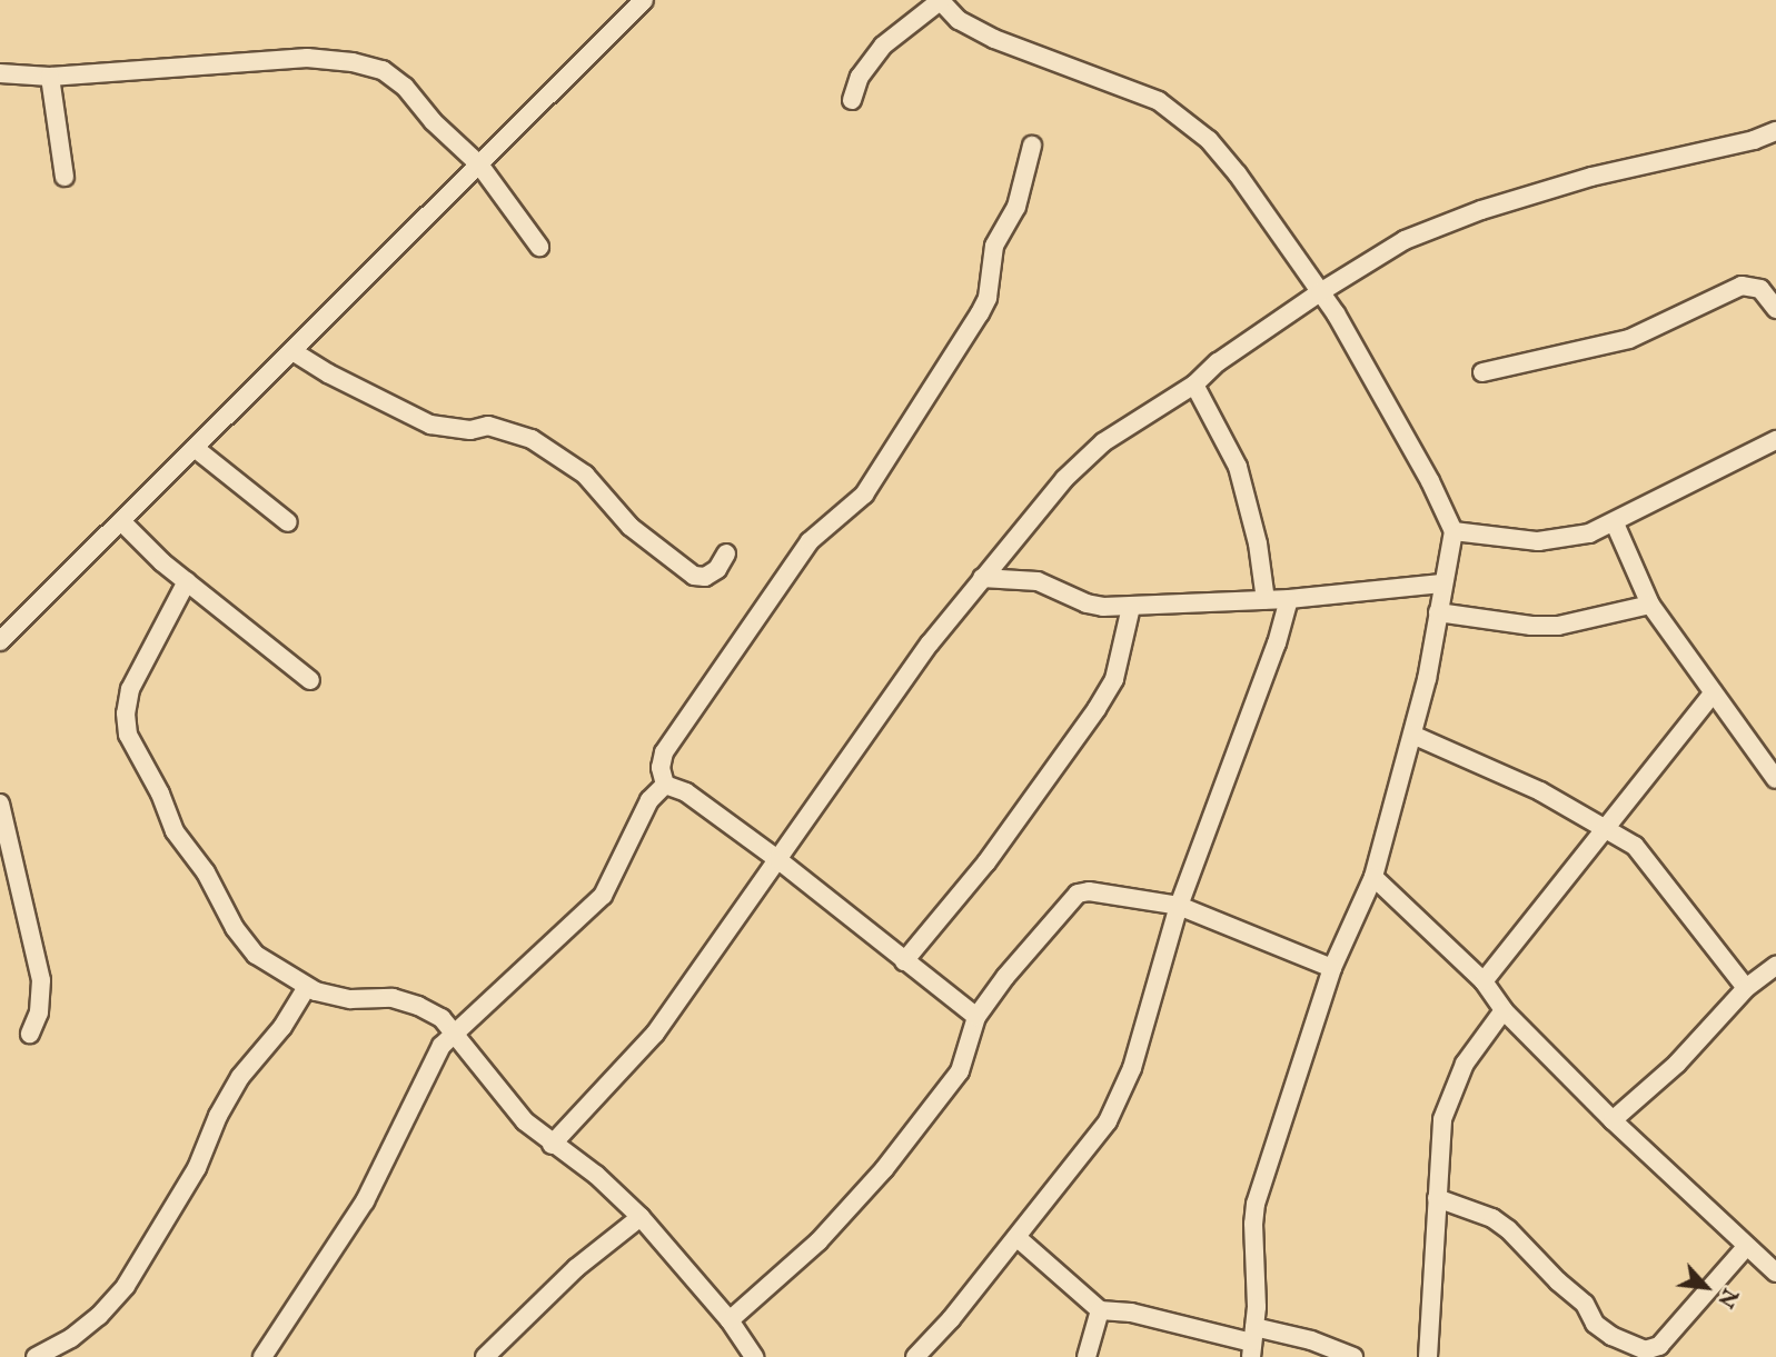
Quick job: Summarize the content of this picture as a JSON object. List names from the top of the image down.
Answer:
{
  "north": "bottom right"
}
